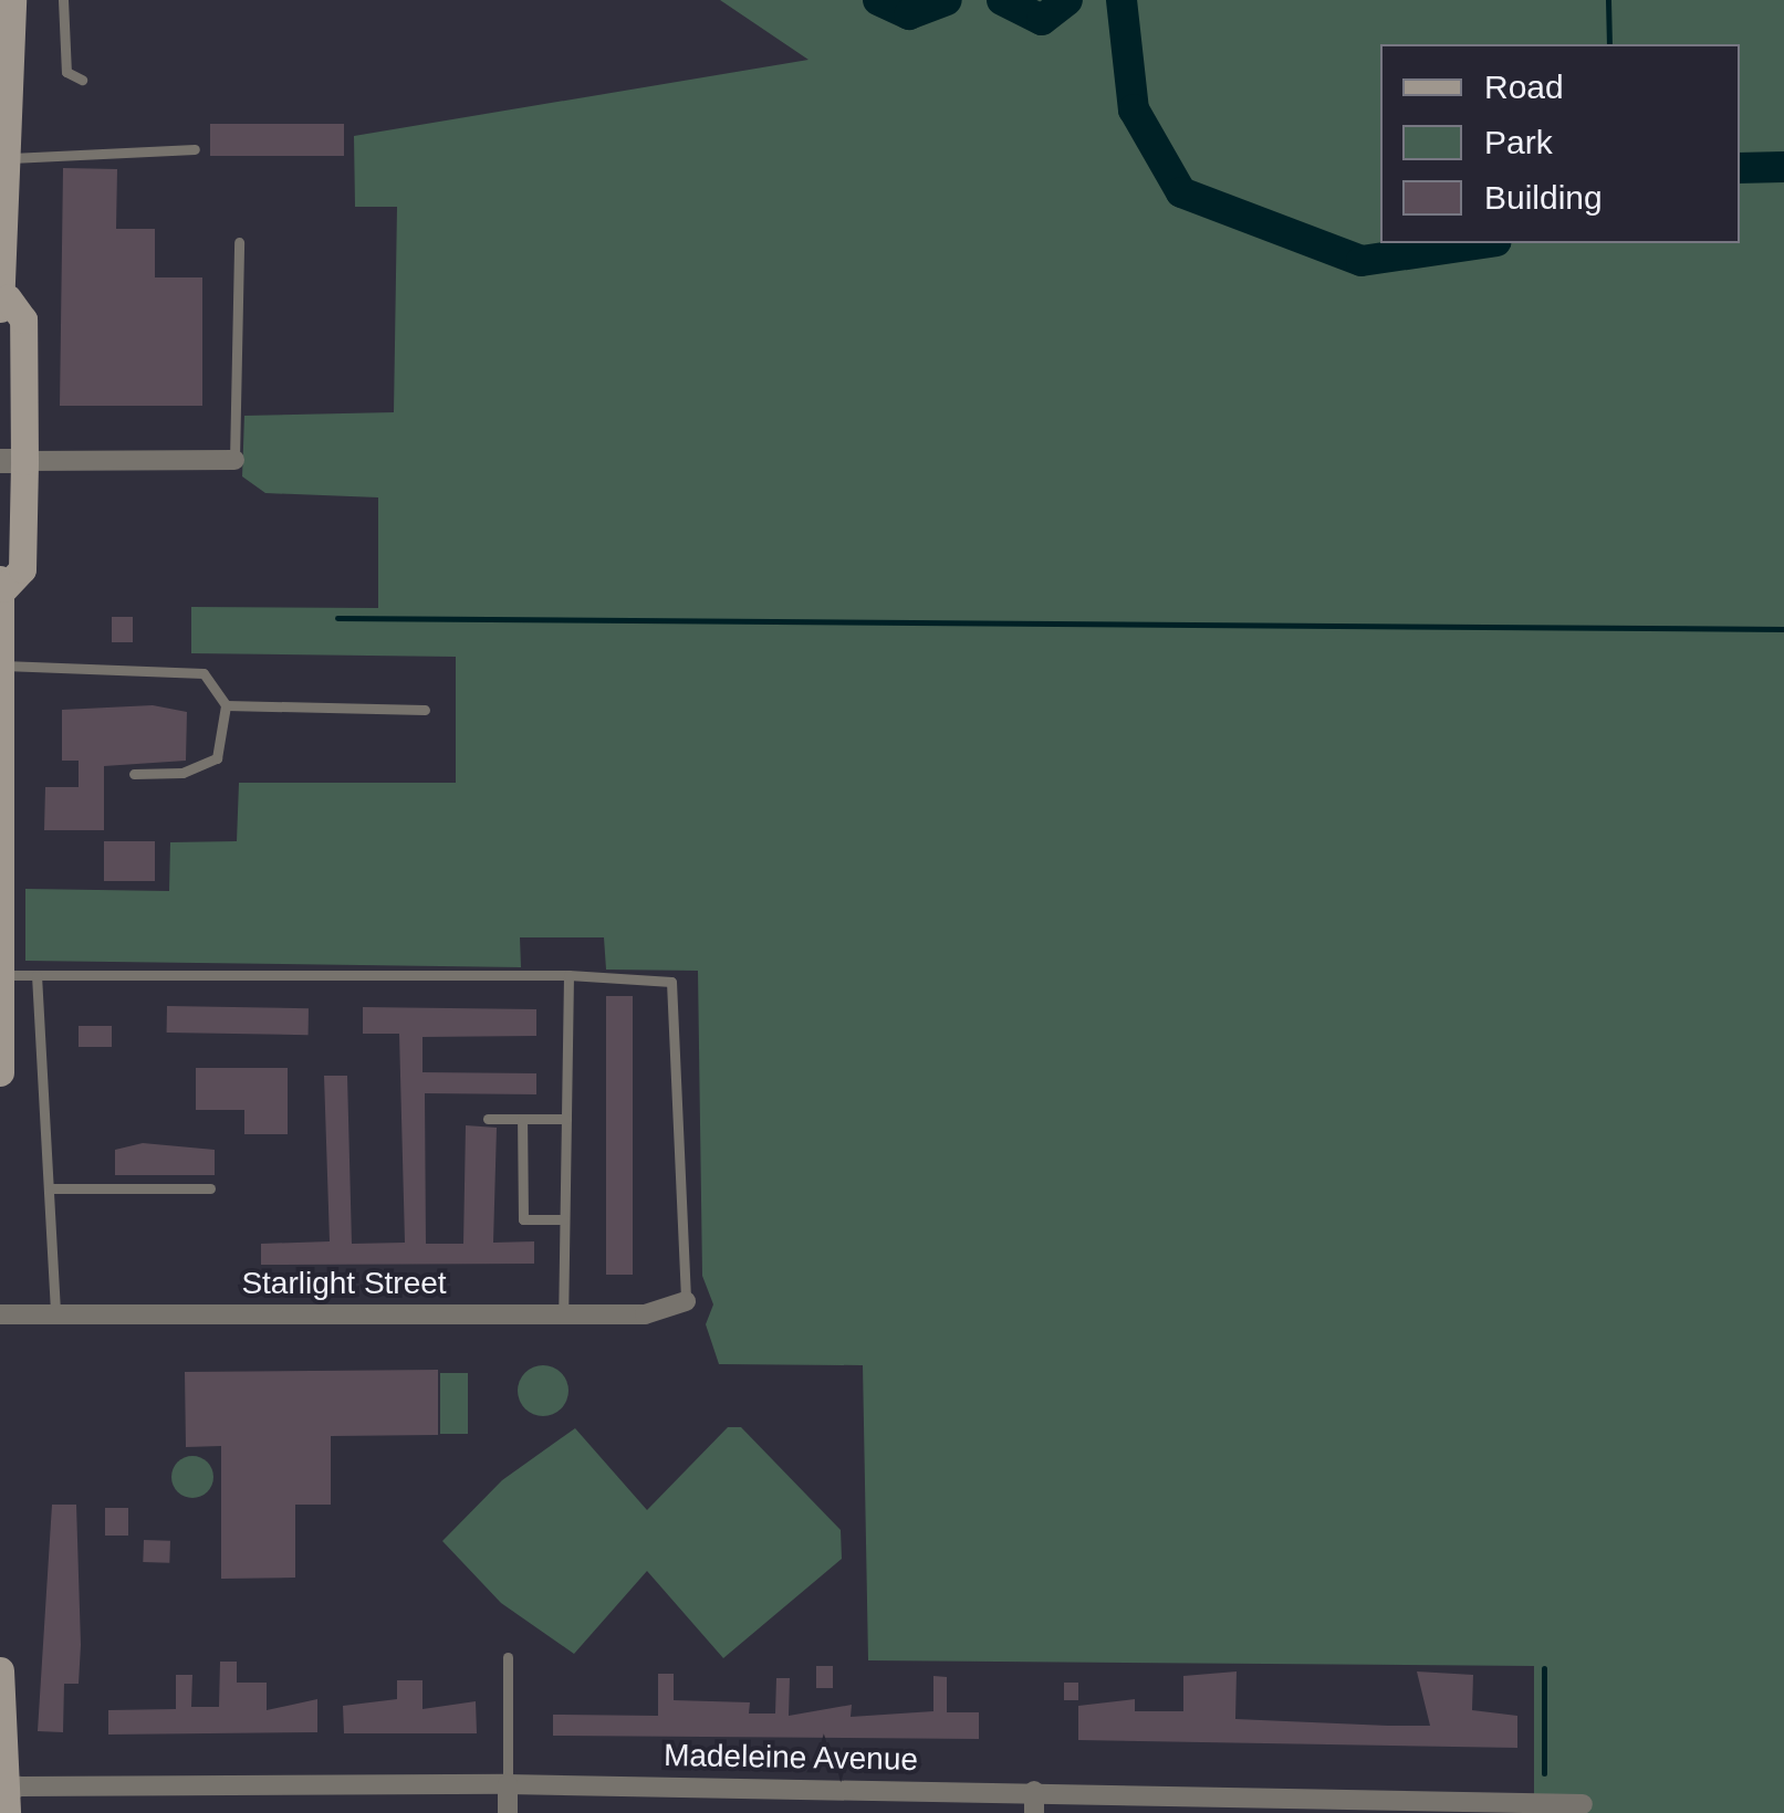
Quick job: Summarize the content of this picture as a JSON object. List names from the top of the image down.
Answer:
{
  "streets": {
    "street": ["Starlight Street", "Madeleine Avenue"]
  },
  "legend": ["Road", "Park", "Building"]
}
